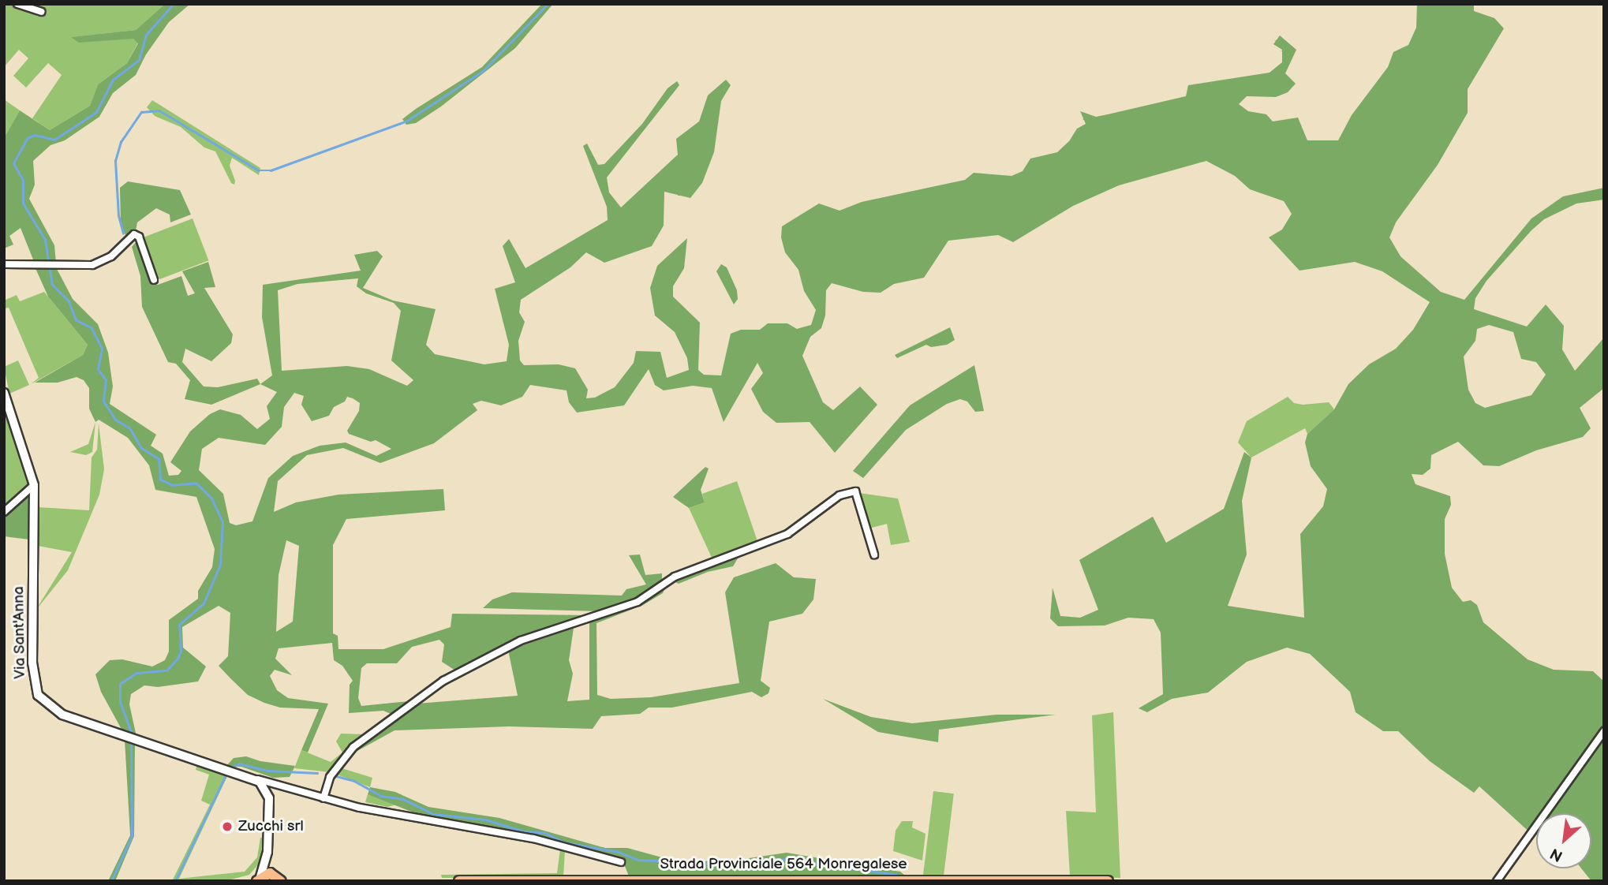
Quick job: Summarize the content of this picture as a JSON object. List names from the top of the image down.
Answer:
{
  "streets": {
    "main road": ["Strada Provinciale 564 Monregalese"],
    "street": ["Via Sant'Anna"]
  },
  "places": ["Zucchi srl"],
  "north": "bottom left"
}
